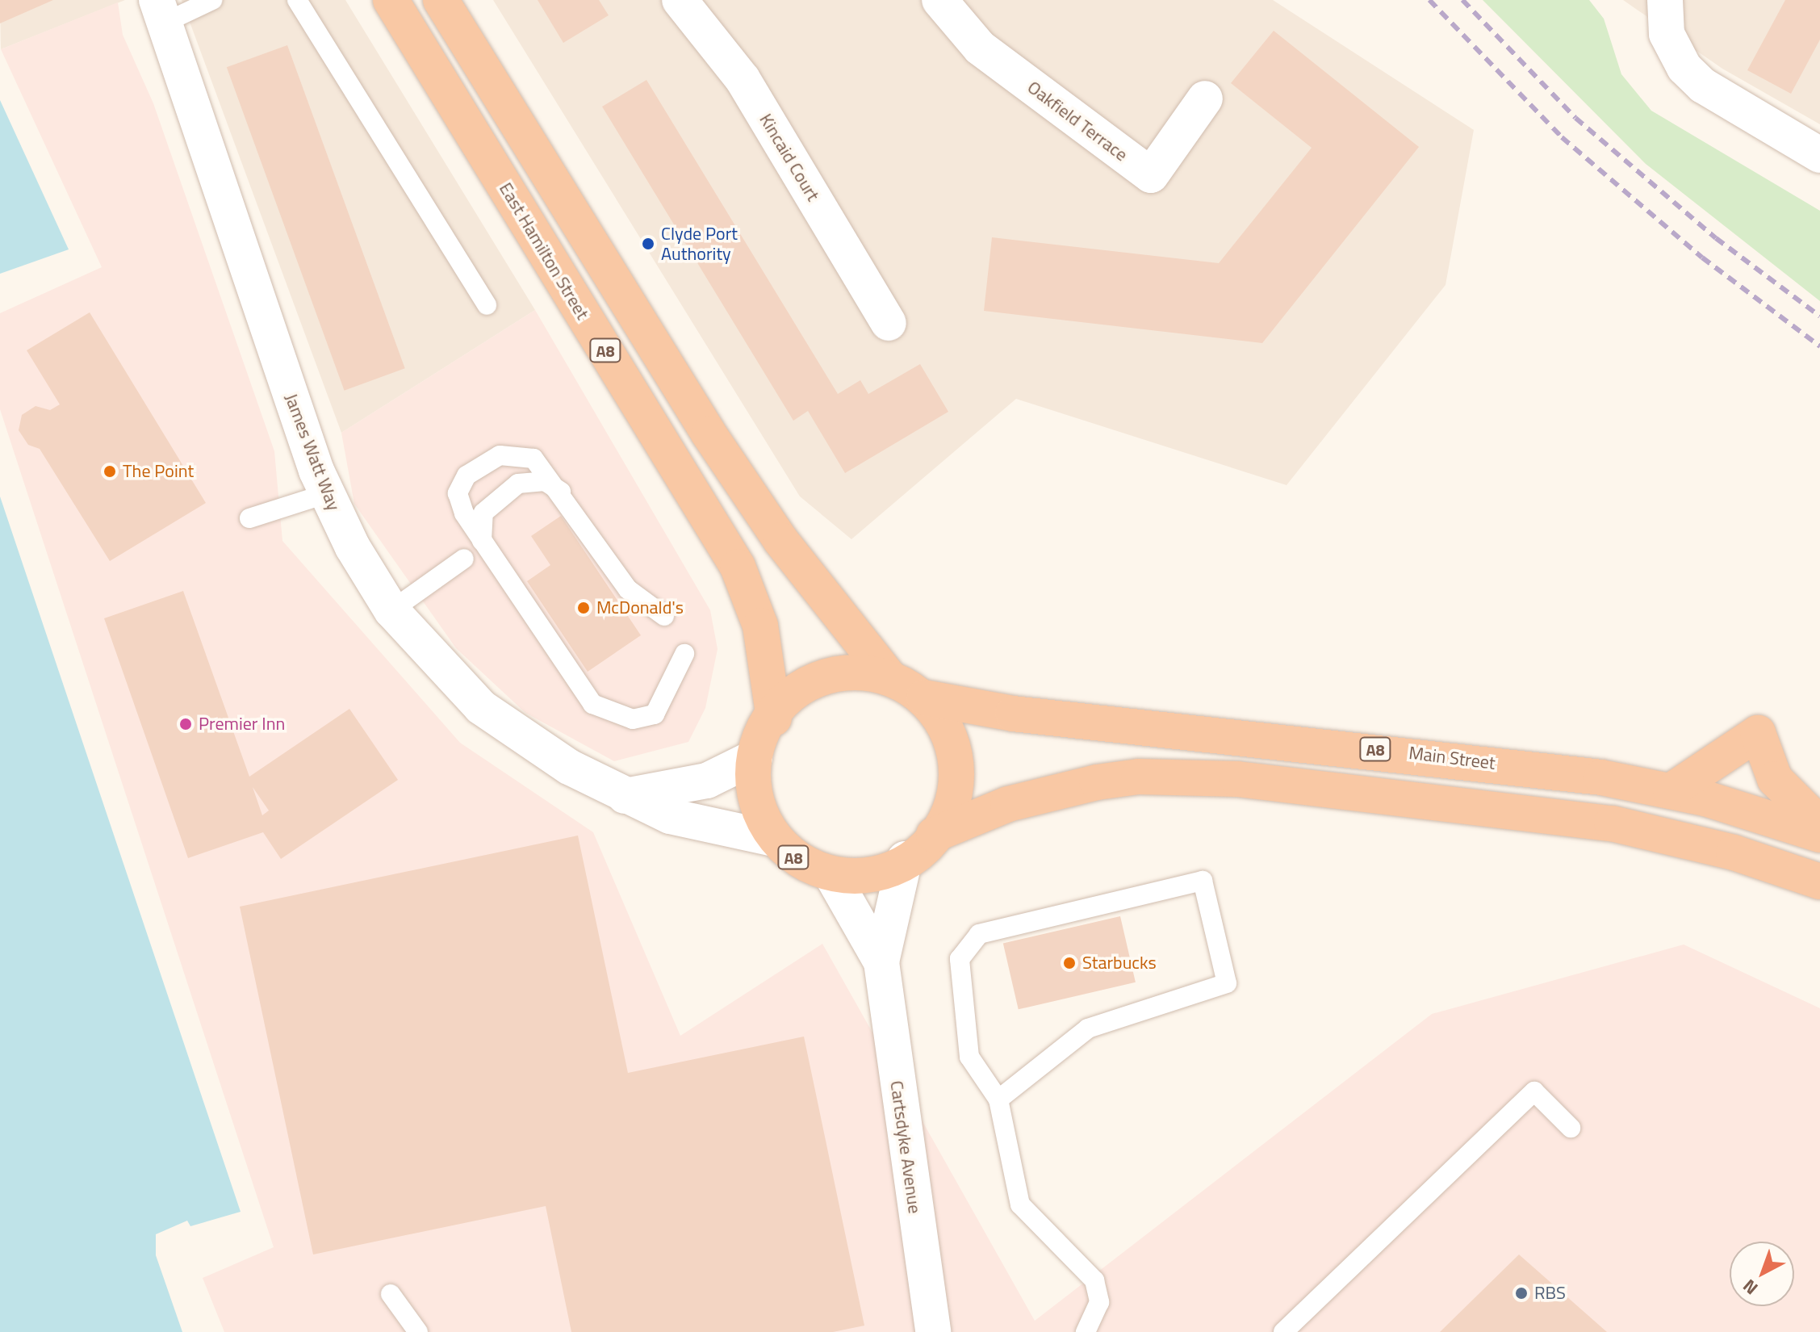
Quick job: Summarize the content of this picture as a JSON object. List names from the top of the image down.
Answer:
{
  "streets": {
    "highway": ["East Hamilton Street", "A8", "Main Street"],
    "street": [
      "Oakfield Terrace",
      "Kincaid Court",
      "James Watt Way",
      "Cartsdyke Avenue"
    ]
  },
  "crossings": [
    ["East Hamilton Street", "A8"],
    ["East Hamilton Street", "James Watt Way"],
    ["East Hamilton Street", "Main Street"],
    ["East Hamilton Street", "Cartsdyke Avenue"],
    ["A8", "James Watt Way"],
    ["A8", "Main Street"],
    ["A8", "Cartsdyke Avenue"],
    ["James Watt Way", "Main Street"],
    ["James Watt Way", "Cartsdyke Avenue"],
    ["Main Street", "Cartsdyke Avenue"]
  ],
  "places": [
    "Clyde Port Authority",
    "The Point",
    "McDonald's",
    "Premier Inn",
    "Starbucks",
    "RBS"
  ],
  "north": "bottom left"
}
